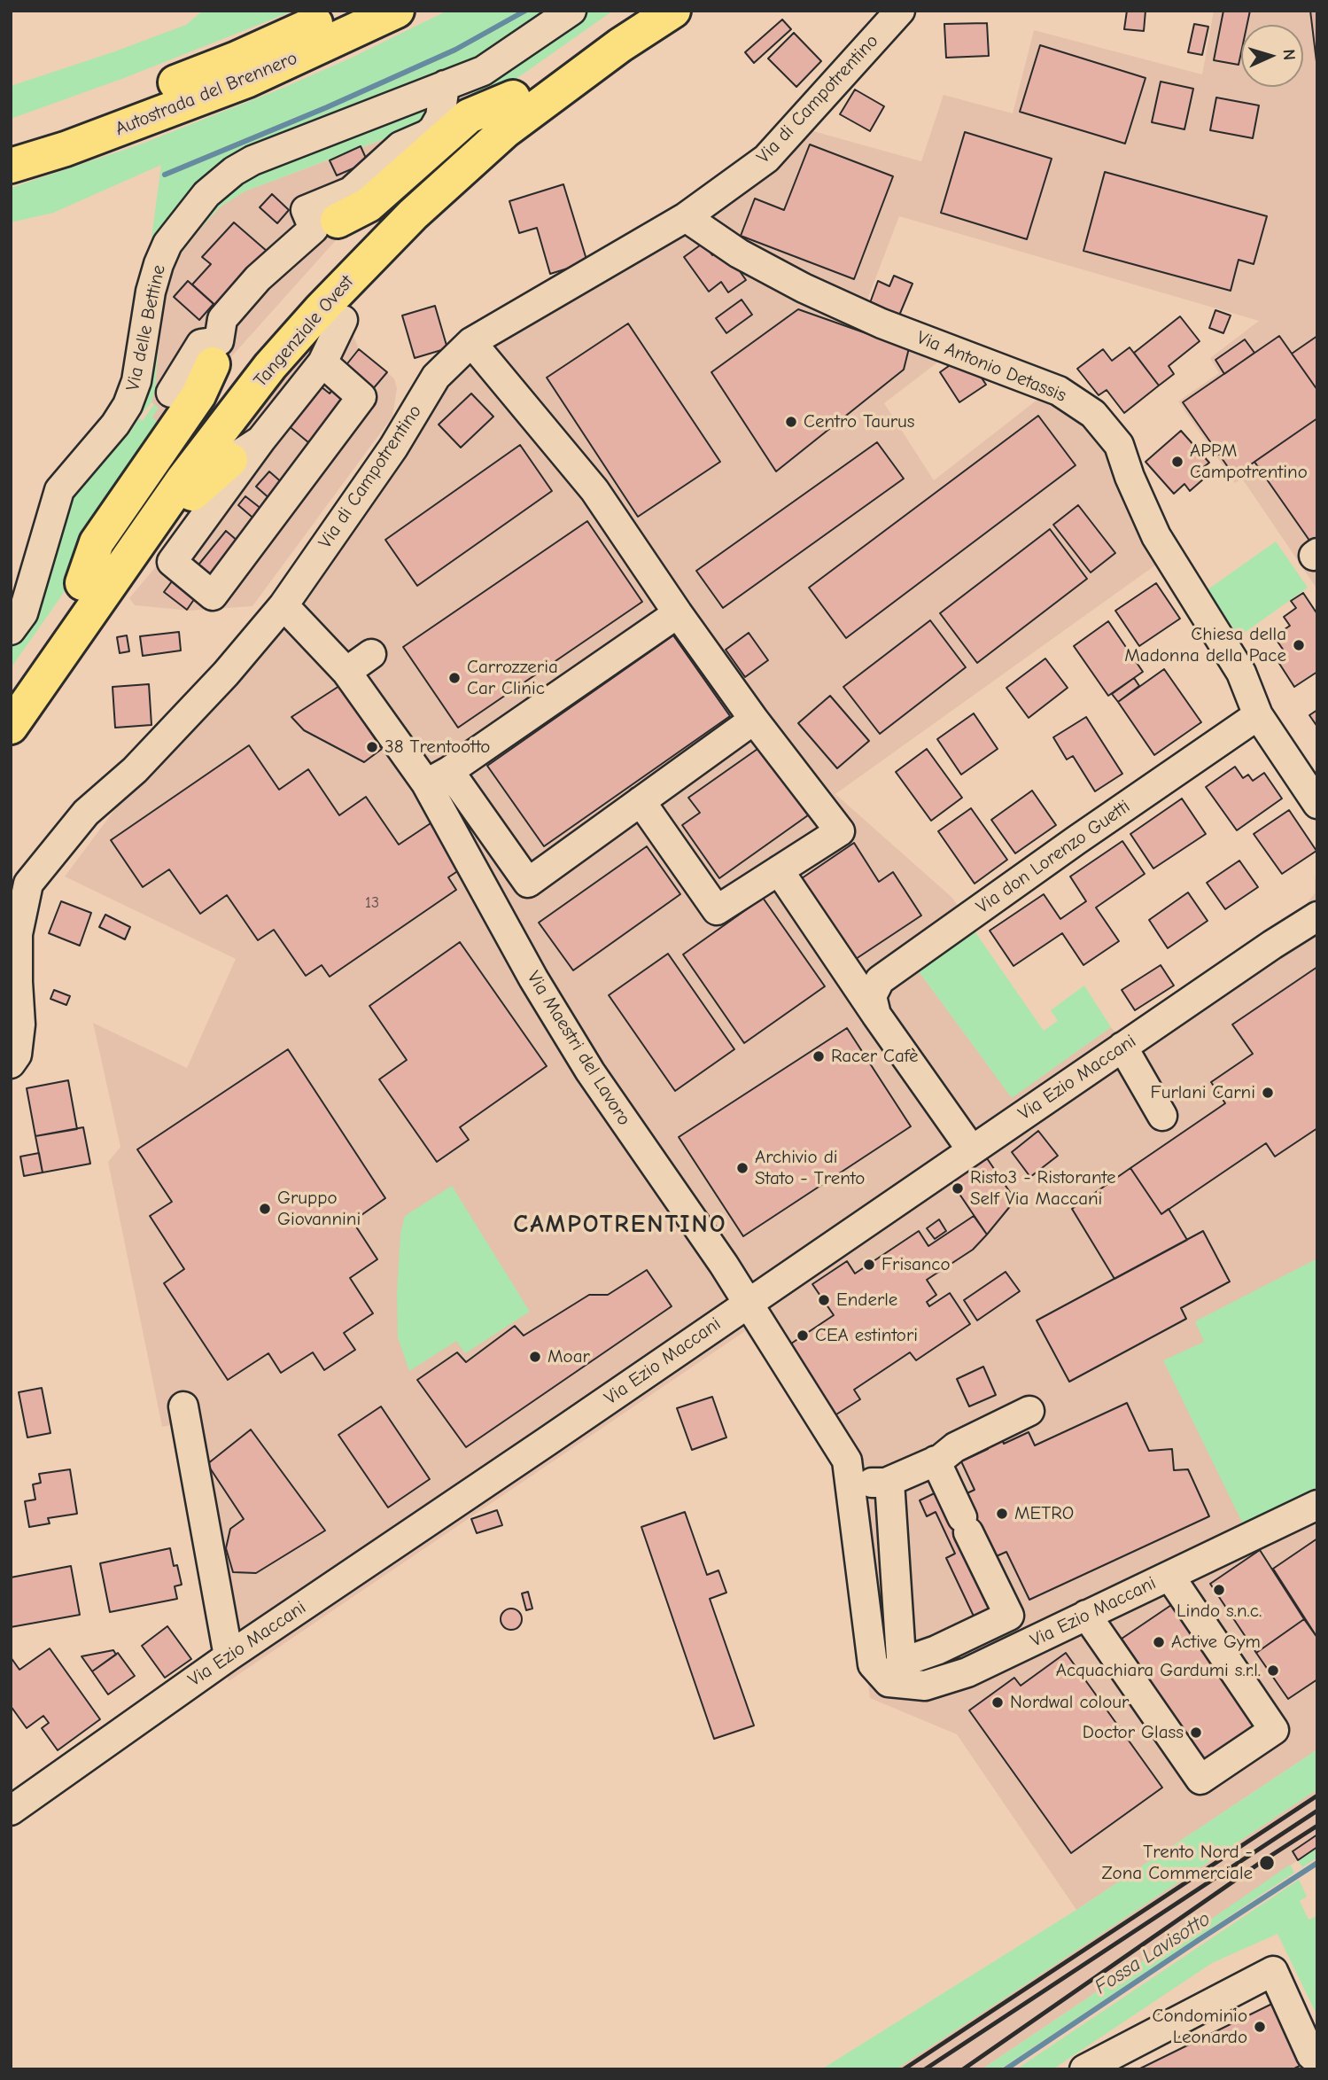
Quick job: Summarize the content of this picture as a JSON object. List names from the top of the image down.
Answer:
{
  "streets": {
    "highway": ["Autostrada del Brennero", "Tangenziale Ovest"],
    "street": [
      "Via di Campotrentino",
      "Via delle Bettine",
      "Via Antonio Detassis",
      "Via don Lorenzo Guetti",
      "Via Maestri del Lavoro",
      "Via Ezio Maccani"
    ]
  },
  "crossings": [
    ["Via di Campotrentino", "Via Antonio Detassis"],
    ["Via di Campotrentino", "Via Maestri del Lavoro"],
    ["Via Antonio Detassis", "Via don Lorenzo Guetti"],
    ["Via Maestri del Lavoro", "Via Ezio Maccani"]
  ],
  "districts": ["CAMPOTRENTINO"],
  "water": ["Fossa Lavisotto"],
  "places": [
    "Centro Taurus",
    "APPM Campotrentino",
    "Chiesa della Madonna della Pace",
    "Carrozzeria Car Clinic",
    "38 Trentootto",
    "Racer Cafè",
    "Furlani Carni",
    "Archivio di Stato - Trento",
    "Risto3 - Ristorante Self Via Maccani",
    "Gruppo Giovannini",
    "Frisanco",
    "Enderle",
    "CEA estintori",
    "Moar",
    "METRO",
    "Lindo s.n.c.",
    "Active Gym",
    "Acquachiara Gardumi s.r.l.",
    "Nordwal colour",
    "Doctor Glass",
    "Trento Nord - Zona Commerciale",
    "Condominio Leonardo"
  ],
  "house_numbers": ["13"],
  "north": "right"
}
